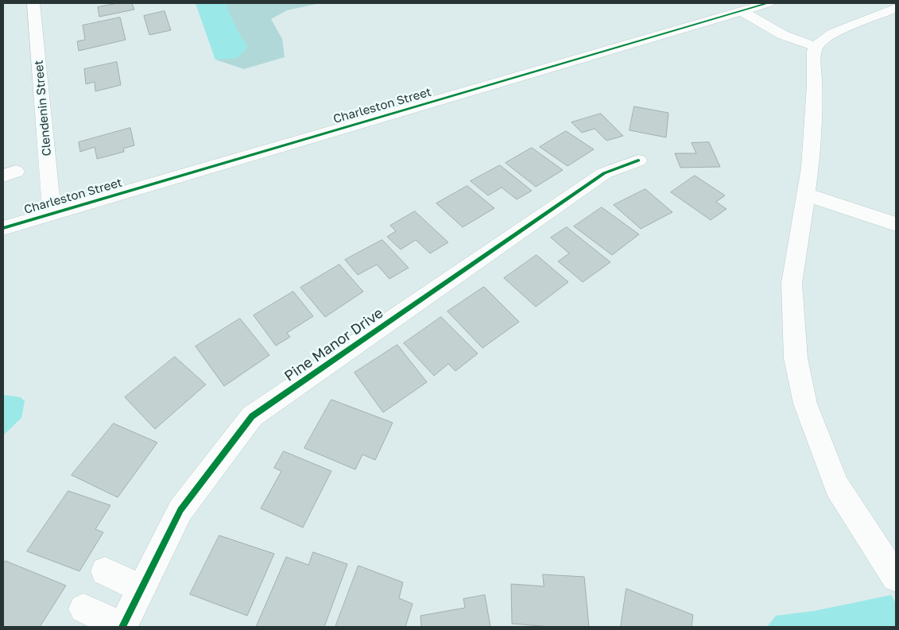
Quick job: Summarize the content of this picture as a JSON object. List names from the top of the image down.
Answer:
{
  "streets": {
    "street": ["Charleston Street", "Clendenin Street", "Pine Manor Drive"]
  },
  "crossings": [
    ["Charleston Street", "Clendenin Street"]
  ]
}
